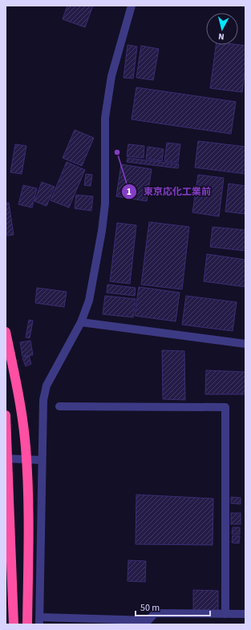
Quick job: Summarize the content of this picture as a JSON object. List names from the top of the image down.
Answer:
{
  "places": ["東京応化工業前"],
  "scale_bar": "50 m",
  "north": "bottom"
}
